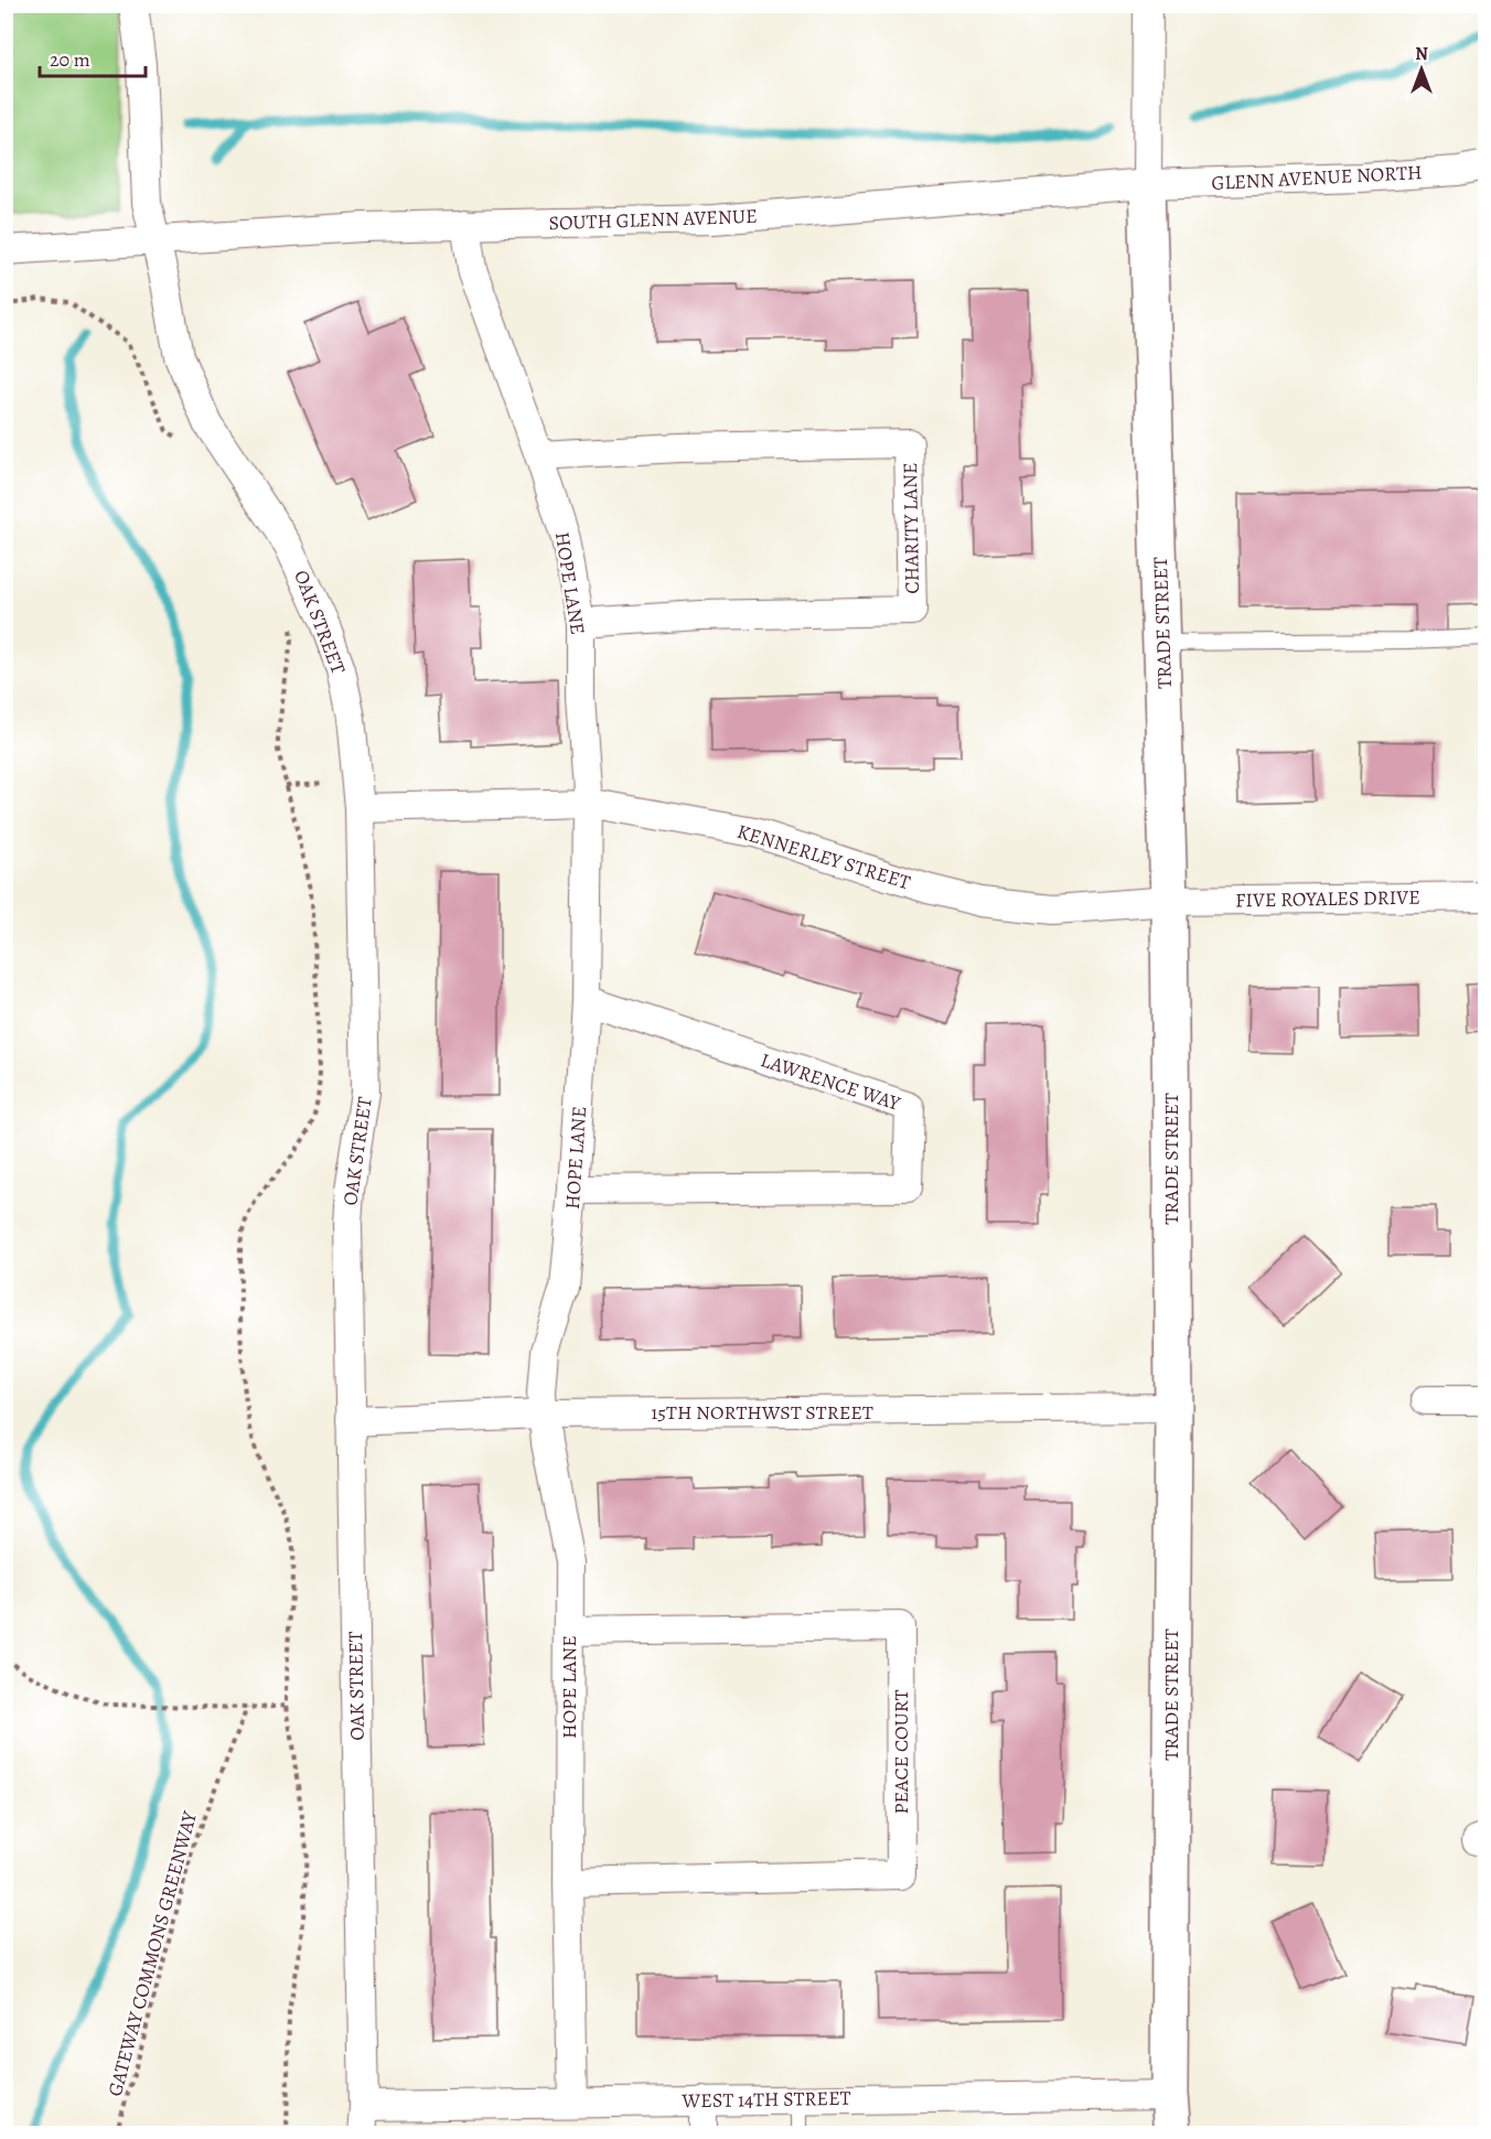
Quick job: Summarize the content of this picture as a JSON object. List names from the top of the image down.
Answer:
{
  "streets": {
    "street": [
      "GLENN AVENUE NORTH",
      "SOUTH GLENN AVENUE",
      "CHARITY LANE",
      "HOPE LANE",
      "OAK STREET",
      "TRADE STREET",
      "KENNERLEY STREET",
      "FIVE ROYALES DRIVE",
      "LAWRENCE WAY",
      "15TH NORTHWST STREET",
      "PEACE COURT",
      "WEST 14TH STREET"
    ],
    "path": ["GATEWAY COMMONS GREENWAY"]
  },
  "crossings": [
    ["GLENN AVENUE NORTH", "SOUTH GLENN AVENUE"],
    ["GLENN AVENUE NORTH", "TRADE STREET"],
    ["SOUTH GLENN AVENUE", "HOPE LANE"],
    ["SOUTH GLENN AVENUE", "OAK STREET"],
    ["SOUTH GLENN AVENUE", "TRADE STREET"],
    ["CHARITY LANE", "HOPE LANE"],
    ["HOPE LANE", "KENNERLEY STREET"],
    ["HOPE LANE", "LAWRENCE WAY"],
    ["HOPE LANE", "15TH NORTHWST STREET"],
    ["HOPE LANE", "PEACE COURT"],
    ["HOPE LANE", "WEST 14TH STREET"],
    ["OAK STREET", "KENNERLEY STREET"],
    ["OAK STREET", "15TH NORTHWST STREET"],
    ["OAK STREET", "WEST 14TH STREET"],
    ["TRADE STREET", "KENNERLEY STREET"],
    ["TRADE STREET", "FIVE ROYALES DRIVE"],
    ["TRADE STREET", "15TH NORTHWST STREET"],
    ["TRADE STREET", "WEST 14TH STREET"],
    ["KENNERLEY STREET", "FIVE ROYALES DRIVE"]
  ],
  "scale_bar": "20 m",
  "north": "top"
}
